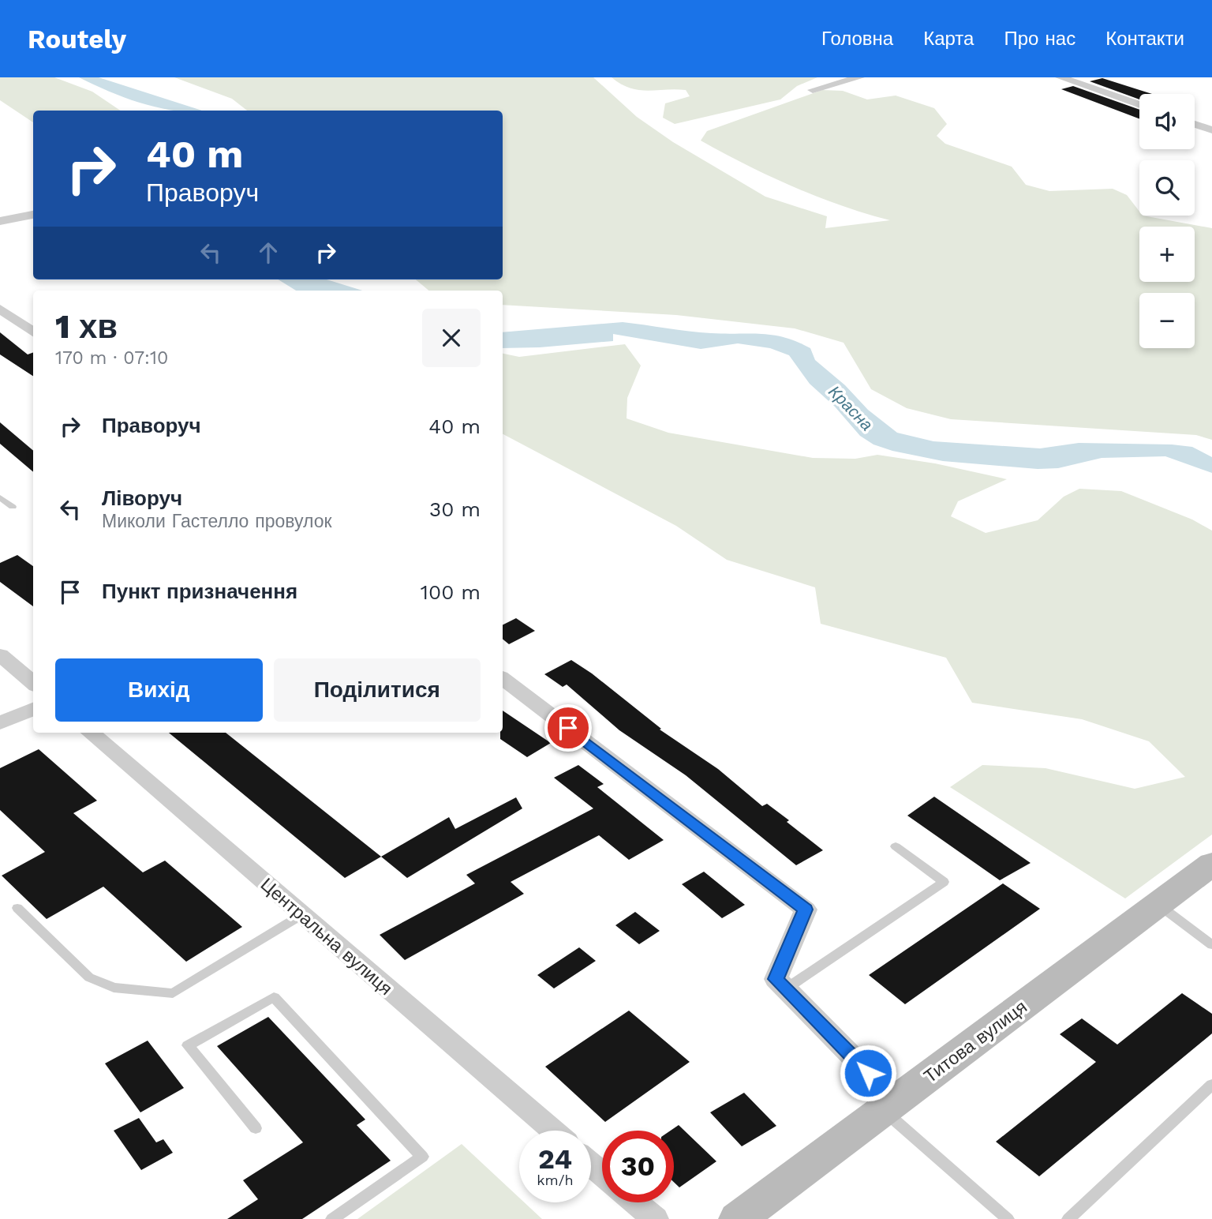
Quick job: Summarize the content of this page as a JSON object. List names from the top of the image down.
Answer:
{
  "streets": {
    "street": ["Центральна вулиця", "Титова вулиця"]
  },
  "water": ["Красна"],
  "page": {
    "header": "Routely",
    "nav": [
      "Головна",
      "Карта",
      "Про нас",
      "Контакти"
    ],
    "map_buttons": ["+", "−"],
    "turn": ["40 m", "Праворуч"],
    "heading": ["1 хв", "170 m · 07:10"],
    "list": [
      {
        "name": "Праворуч",
        "value": "40 m"
      },
      {
        "name": "Ліворуч",
        "note": "Миколи Гастелло провулок",
        "value": "30 m"
      },
      {
        "name": "Пункт призначення",
        "value": "100 m"
      }
    ],
    "buttons": ["Вихід", "Поділитися"],
    "speed": "24 km/h",
    "limit": "30"
  }
}
